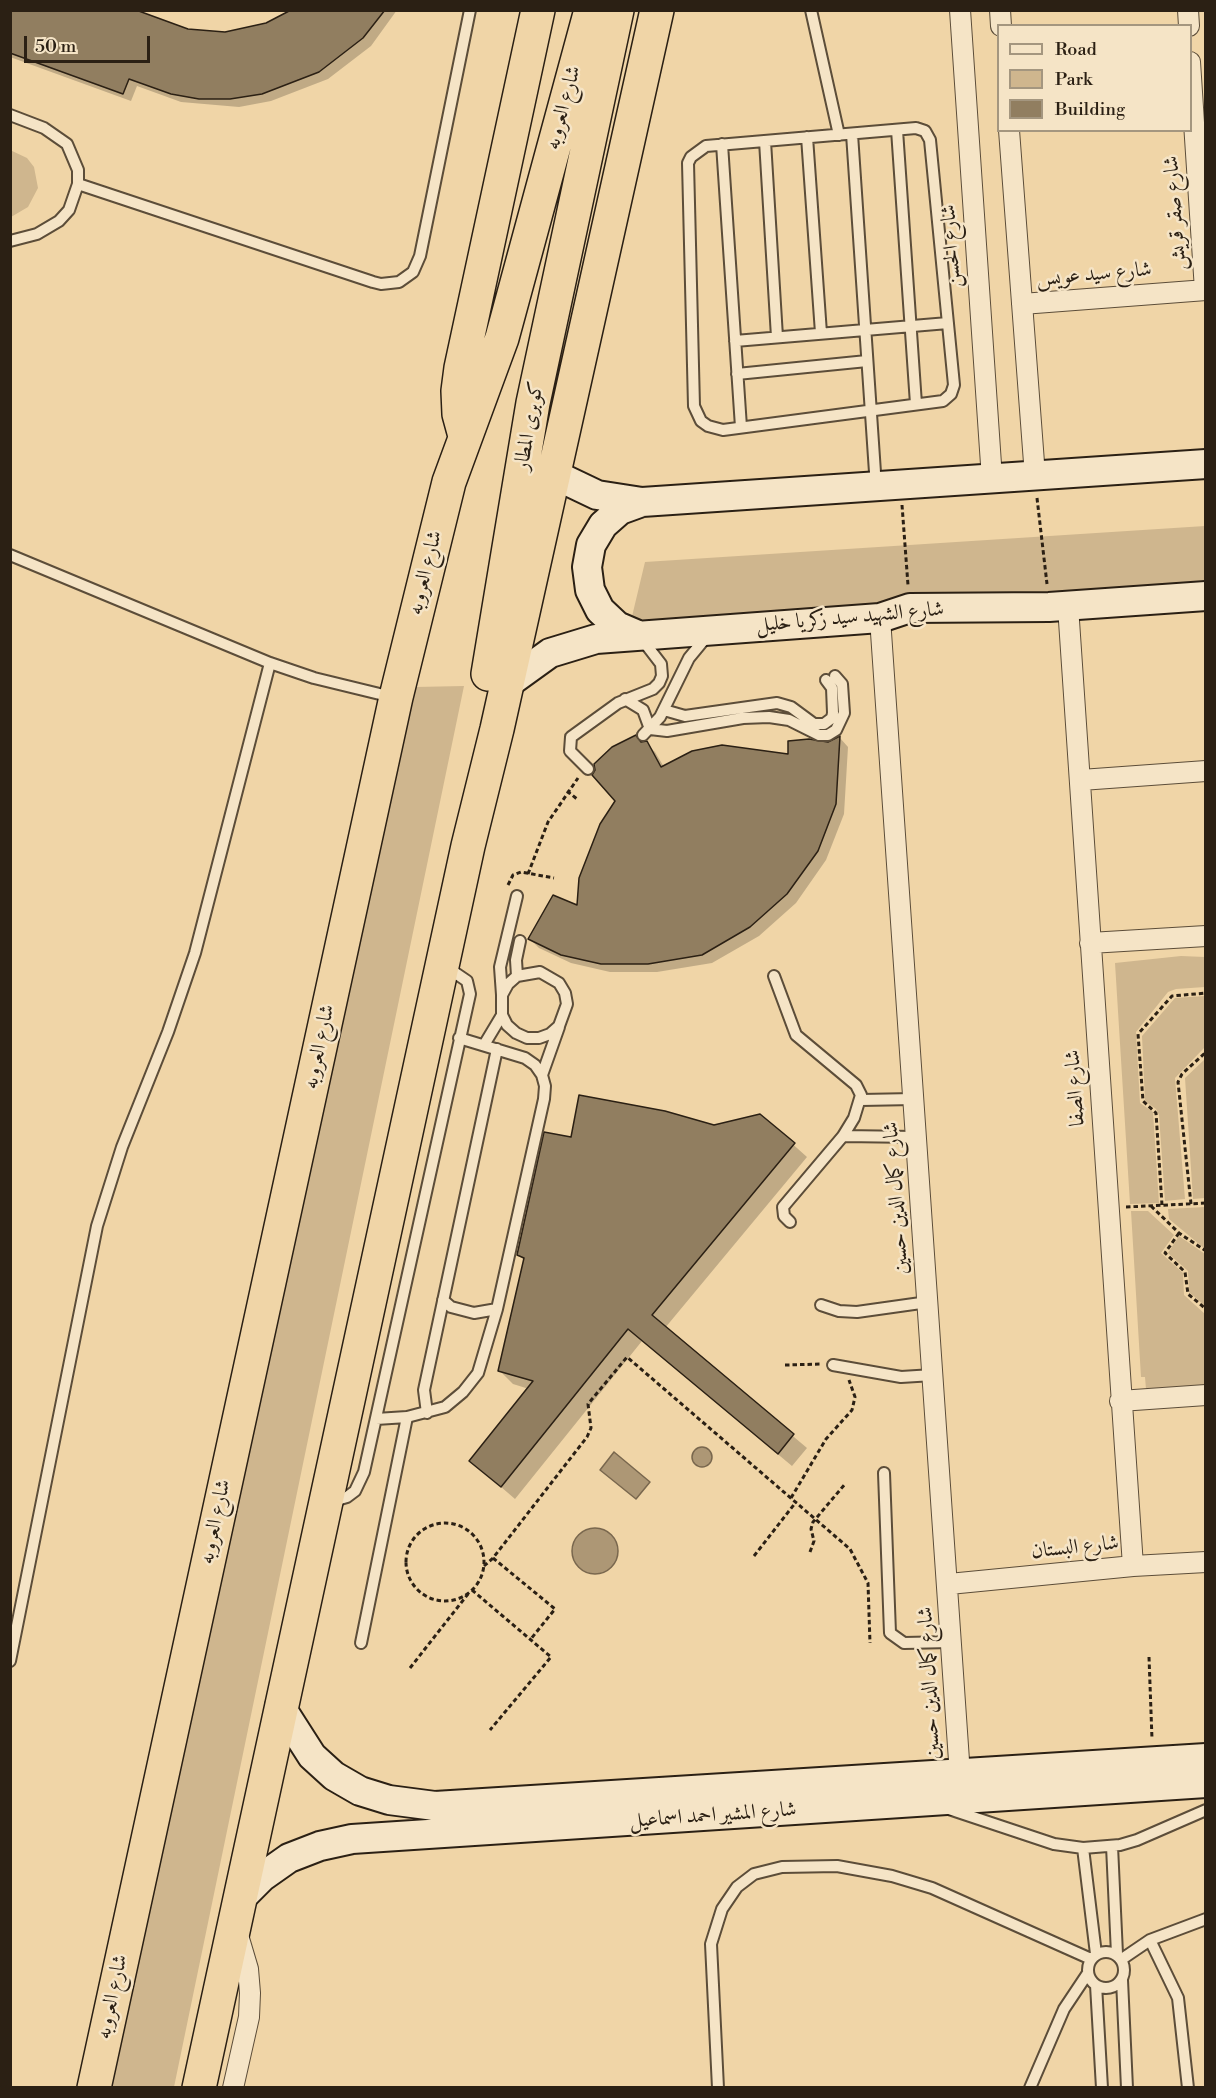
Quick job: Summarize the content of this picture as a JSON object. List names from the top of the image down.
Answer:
{
  "streets": {
    "highway": ["شارع العروبه", "كوبرى المطار"],
    "main road": ["شارع الشهيد سيد زكريا خليل", "شارع المشير احمد اسماعيل"],
    "street": [
      "شارع صقر قريش",
      "شارع الحسن",
      "شارع سيد عويس",
      "شارع الصفا",
      "شارع كمال الدين حسين",
      "شارع البستان"
    ]
  },
  "crossings": [
    ["شارع العروبه", "كوبرى المطار"],
    ["شارع صقر قريش", "شارع سيد عويس"],
    ["شارع الشهيد سيد زكريا خليل", "شارع الصفا"],
    ["شارع الشهيد سيد زكريا خليل", "شارع كمال الدين حسين"],
    ["شارع الصفا", "شارع البستان"],
    ["شارع كمال الدين حسين", "شارع البستان"],
    ["شارع كمال الدين حسين", "شارع المشير احمد اسماعيل"]
  ],
  "legend": ["Road", "Park", "Building"],
  "scale_bar": "50 m"
}
